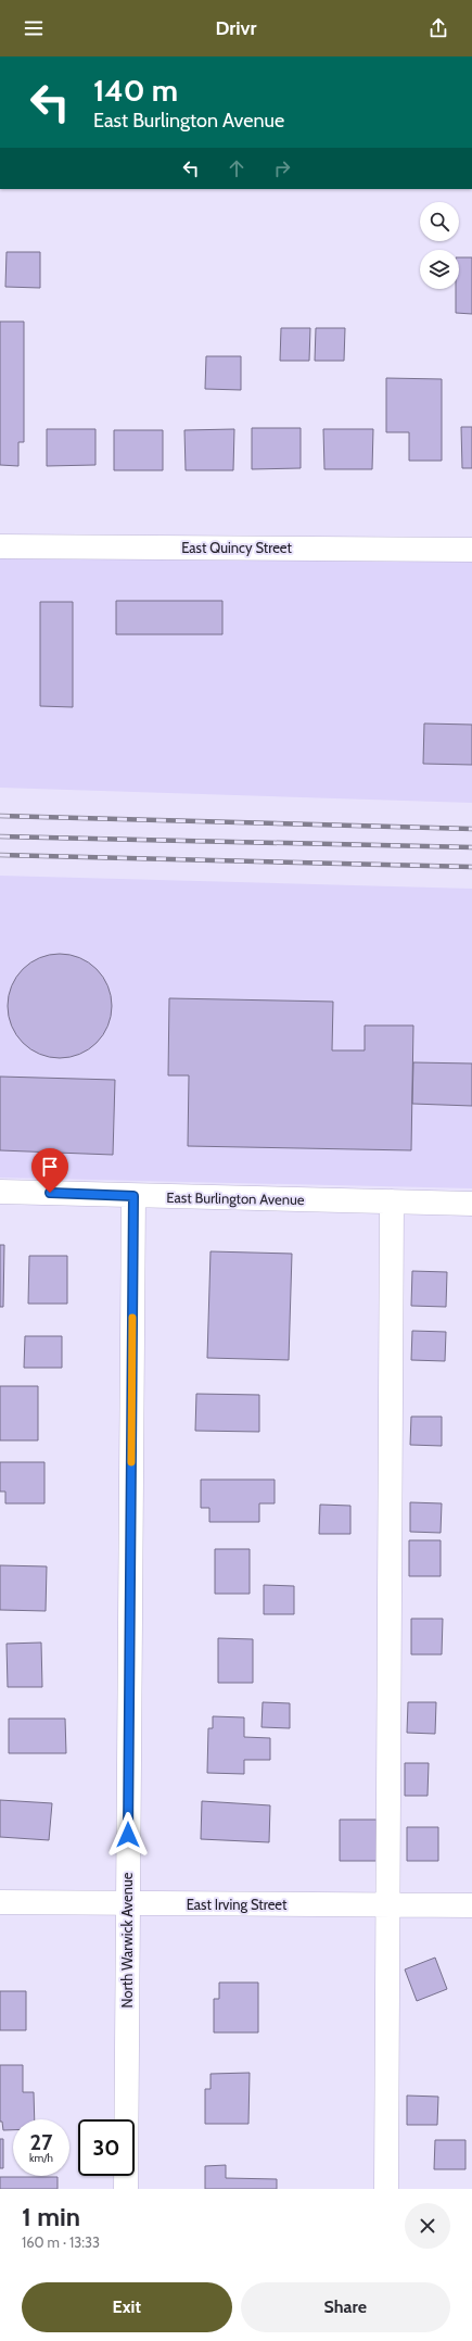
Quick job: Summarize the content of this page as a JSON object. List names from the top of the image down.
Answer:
{
  "streets": {
    "street": [
      "East Quincy Street",
      "East Burlington Avenue",
      "East Irving Street",
      "North Warwick Avenue"
    ]
  },
  "crossings": [
    ["East Burlington Avenue", "North Warwick Avenue"],
    ["East Irving Street", "North Warwick Avenue"]
  ],
  "page": {
    "header": "Drivr",
    "turn": ["140 m", "East Burlington Avenue"],
    "speed": "27 km/h",
    "limit": "30",
    "heading": ["1 min", "160 m · 13:33"],
    "buttons": ["Exit", "Share"]
  }
}
